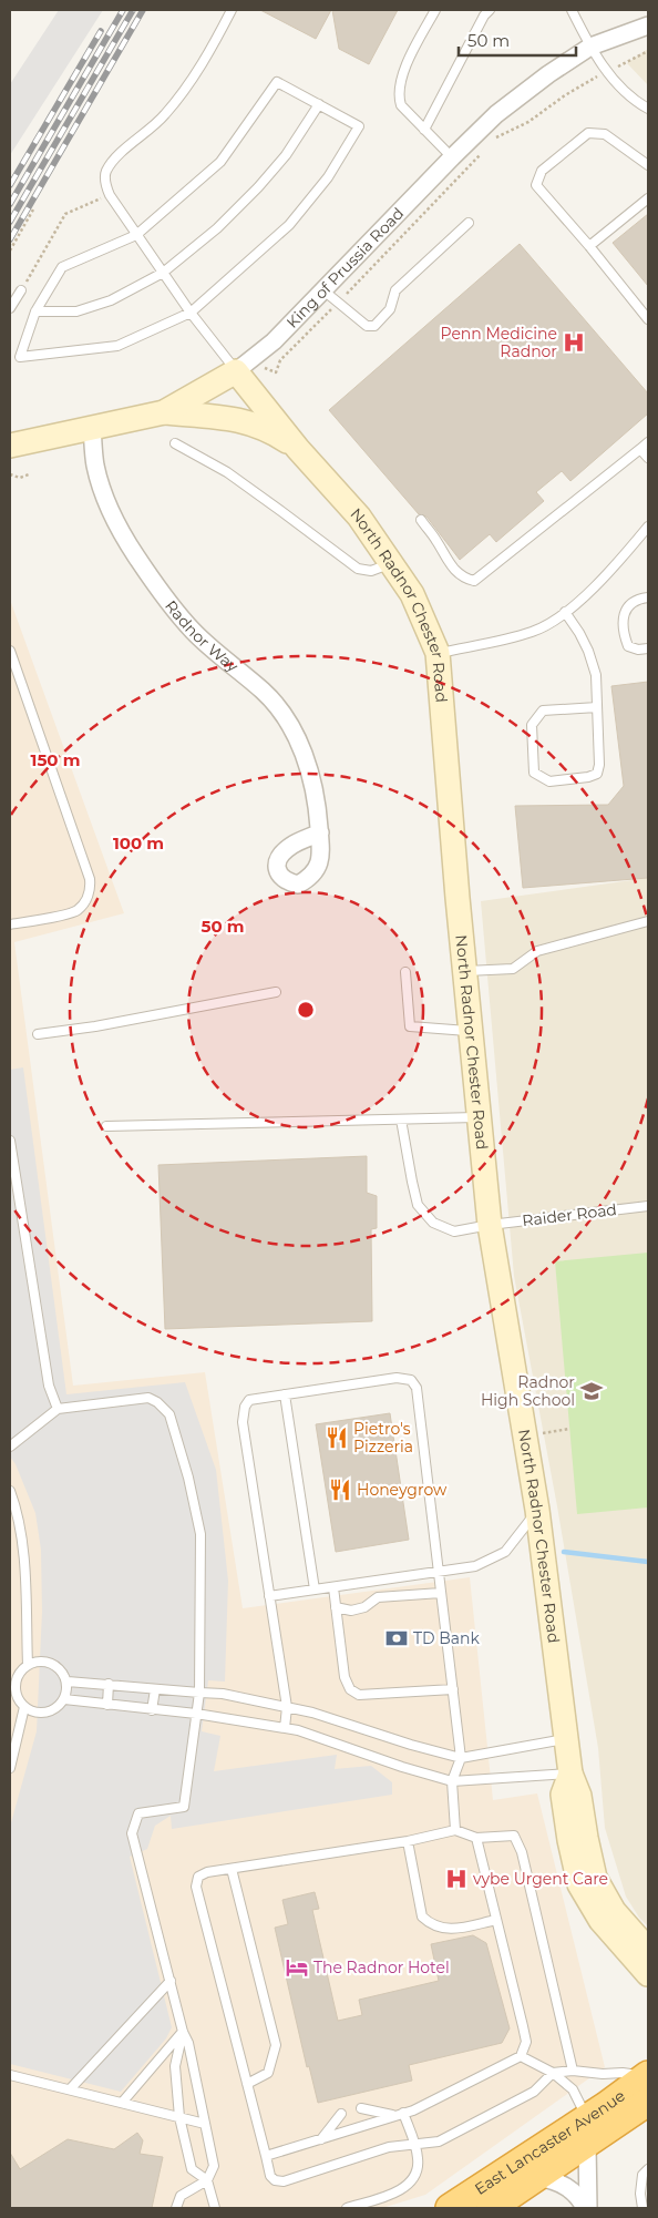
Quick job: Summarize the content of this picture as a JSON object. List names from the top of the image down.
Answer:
{
  "streets": {
    "highway": ["East Lancaster Avenue"],
    "main road": ["King of Prussia Road", "North Radnor Chester Road"],
    "street": ["Radnor Way"],
    "lane": ["Raider Road"]
  },
  "crossings": [
    ["King of Prussia Road", "North Radnor Chester Road"],
    ["King of Prussia Road", "Radnor Way"],
    ["North Radnor Chester Road", "Raider Road"]
  ],
  "places": {
    "hospital": ["Penn Medicine Radnor", "vybe Urgent Care"],
    "school or university": ["Radnor High School"],
    "restaurant": ["Pietro's Pizzeria", "Honeygrow"],
    "bank": ["TD Bank"],
    "hotel": ["The Radnor Hotel"]
  },
  "scale_bar": "50 m",
  "rings": ["150 m", "100 m", "50 m"]
}
